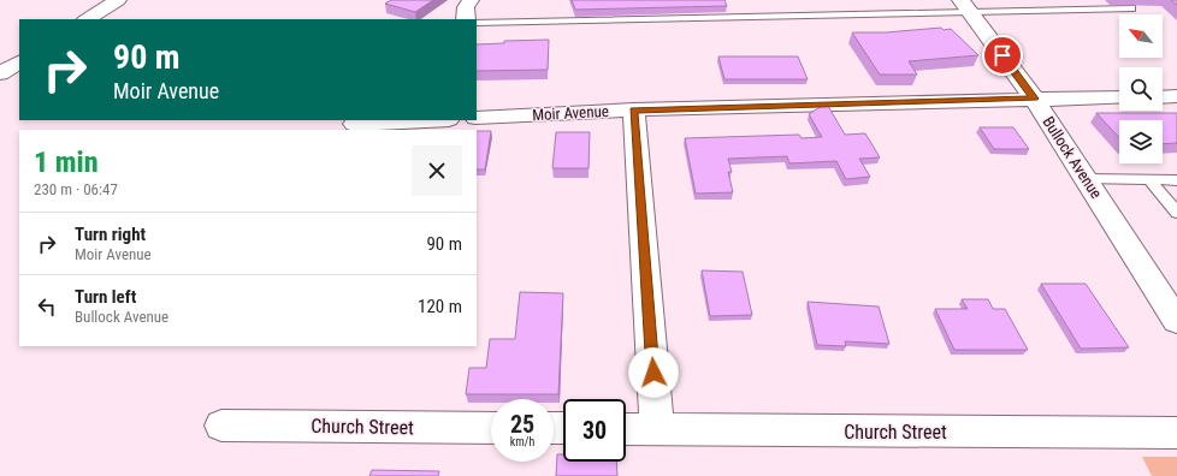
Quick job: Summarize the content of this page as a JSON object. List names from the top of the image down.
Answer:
{
  "streets": {
    "street": ["Moir Avenue", "Bullock Avenue", "Church Street"]
  },
  "crossings": [
    ["Moir Avenue", "Bullock Avenue"]
  ],
  "north": "top left",
  "page": {
    "turn": ["90 m", "Moir Avenue"],
    "heading": ["1 min", "230 m · 06:47"],
    "list": [
      {
        "name": "Turn right",
        "note": "Moir Avenue",
        "value": "90 m"
      },
      {
        "name": "Turn left",
        "note": "Bullock Avenue",
        "value": "120 m"
      }
    ],
    "speed": "25 km/h",
    "limit": "30"
  }
}
